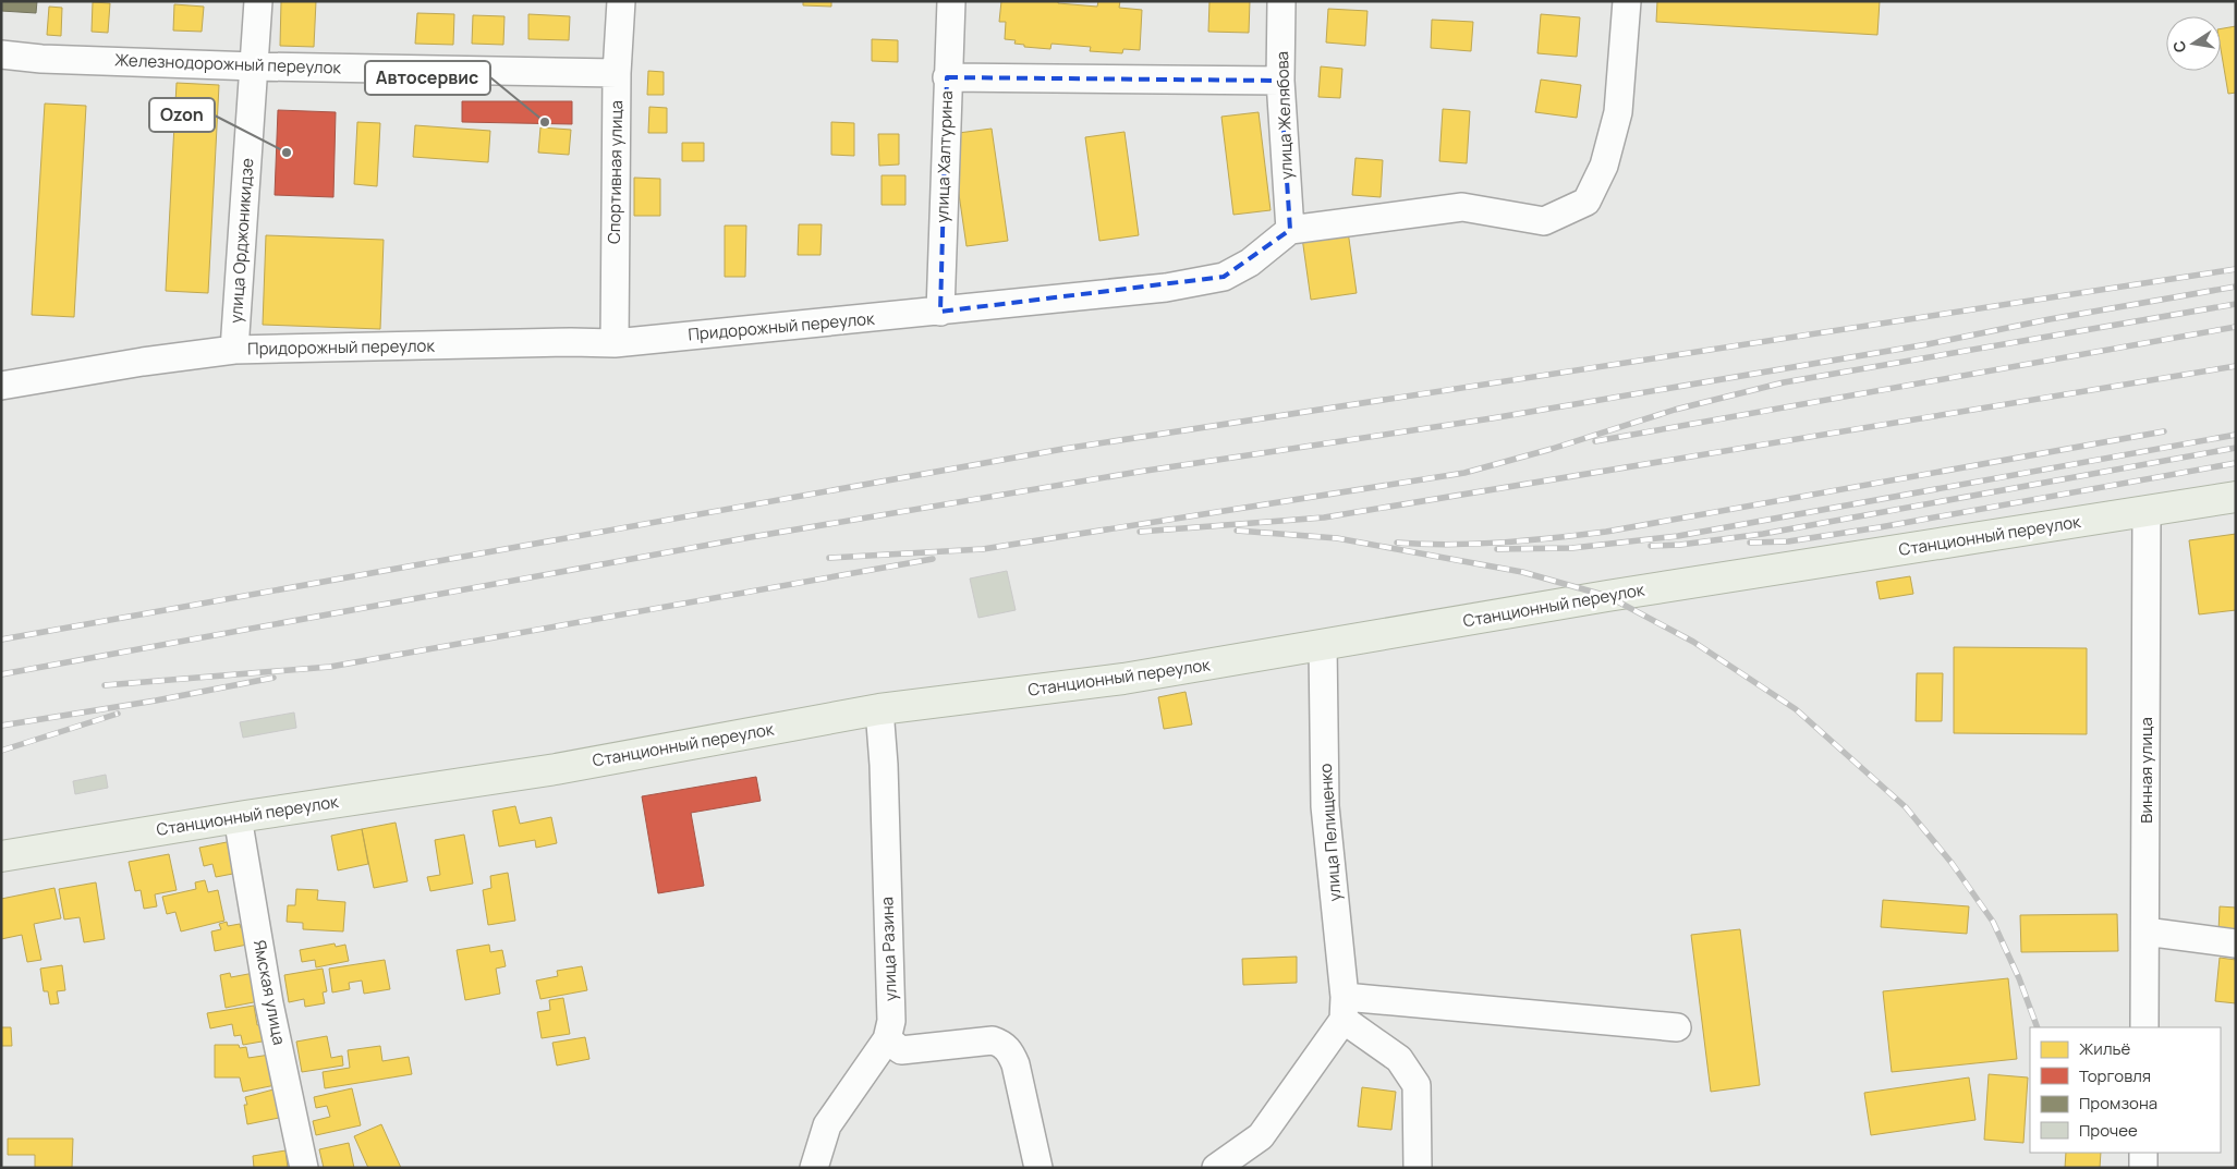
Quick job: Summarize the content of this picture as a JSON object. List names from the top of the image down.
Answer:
{
  "streets": {
    "main road": ["Станционный переулок"],
    "street": [
      "Железнодорожный переулок",
      "улица Желябова",
      "улица Халтурина",
      "Спортивная улица",
      "улица Орджоникидзе",
      "Придорожный переулок",
      "Винная улица",
      "улица Пелищенко",
      "улица Разина",
      "Ямская улица"
    ]
  },
  "crossings": [
    ["Железнодорожный переулок", "Спортивная улица"],
    ["Железнодорожный переулок", "улица Орджоникидзе"],
    ["улица Желябова", "Придорожный переулок"],
    ["улица Халтурина", "Придорожный переулок"],
    ["Спортивная улица", "Придорожный переулок"],
    ["улица Орджоникидзе", "Придорожный переулок"],
    ["Станционный переулок", "Винная улица"],
    ["Станционный переулок", "улица Пелищенко"],
    ["Станционный переулок", "улица Разина"],
    ["Станционный переулок", "Ямская улица"]
  ],
  "places": ["Автосервис", "Ozon"],
  "legend": [
    "Жильё",
    "Торговля",
    "Промзона",
    "Прочее"
  ],
  "north": "left"
}
